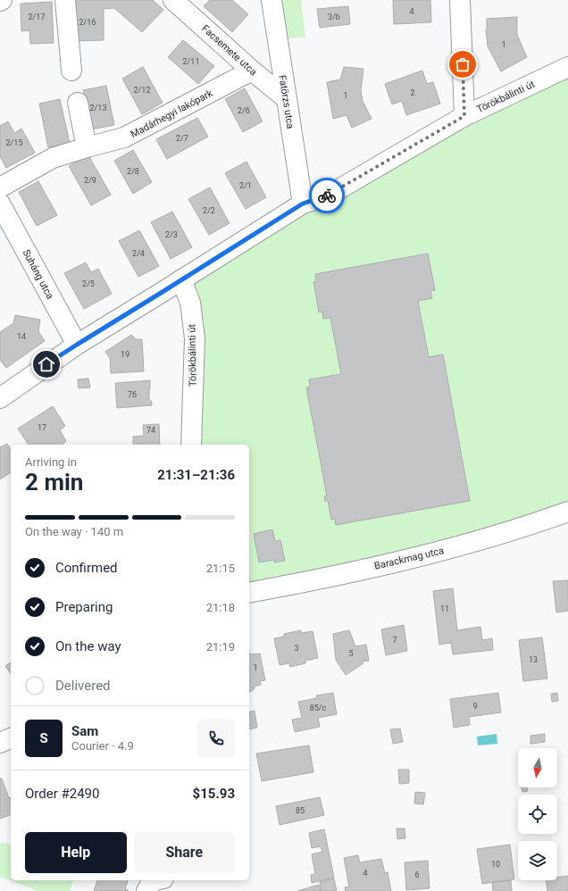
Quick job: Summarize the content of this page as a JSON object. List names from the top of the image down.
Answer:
{
  "streets": {
    "street": [
      "Facsemete utca",
      "Törökbálinti út",
      "Fatörzs utca",
      "Madárhegyi lakópark",
      "Suháng utca",
      "Barackmag utca"
    ]
  },
  "crossings": [
    ["Facsemete utca", "Fatörzs utca"],
    ["Facsemete utca", "Madárhegyi lakópark"],
    ["Törökbálinti út", "Fatörzs utca"]
  ],
  "house_numbers": [
    "4",
    "2/17",
    "3/b",
    "2/16",
    "1",
    "2/11",
    "2/12",
    "2",
    "1",
    "2/13",
    "2/6",
    "2/7",
    "2/15",
    "2/8",
    "2/9",
    "2/1",
    "2/2",
    "2/3",
    "2/4",
    "2/5",
    "14",
    "19",
    "76",
    "17",
    "74",
    "11",
    "7",
    "3",
    "5",
    "13",
    "1",
    "9",
    "85/c",
    "85",
    "10",
    "4",
    "6"
  ],
  "north": "bottom",
  "page": {
    "heading": ["2 min", "Arriving in", "21:31–21:36"],
    "panel": [
      "Sam",
      "Courier · 4.9",
      "Order #2490",
      "$15.93"
    ],
    "bar": "On the way · 140 m",
    "list": [
      ["Confirmed", "21:15"],
      ["Preparing", "21:18"],
      ["On the way", "21:19"],
      "Delivered"
    ],
    "round": "S",
    "buttons": ["Help", "Share"]
  }
}
